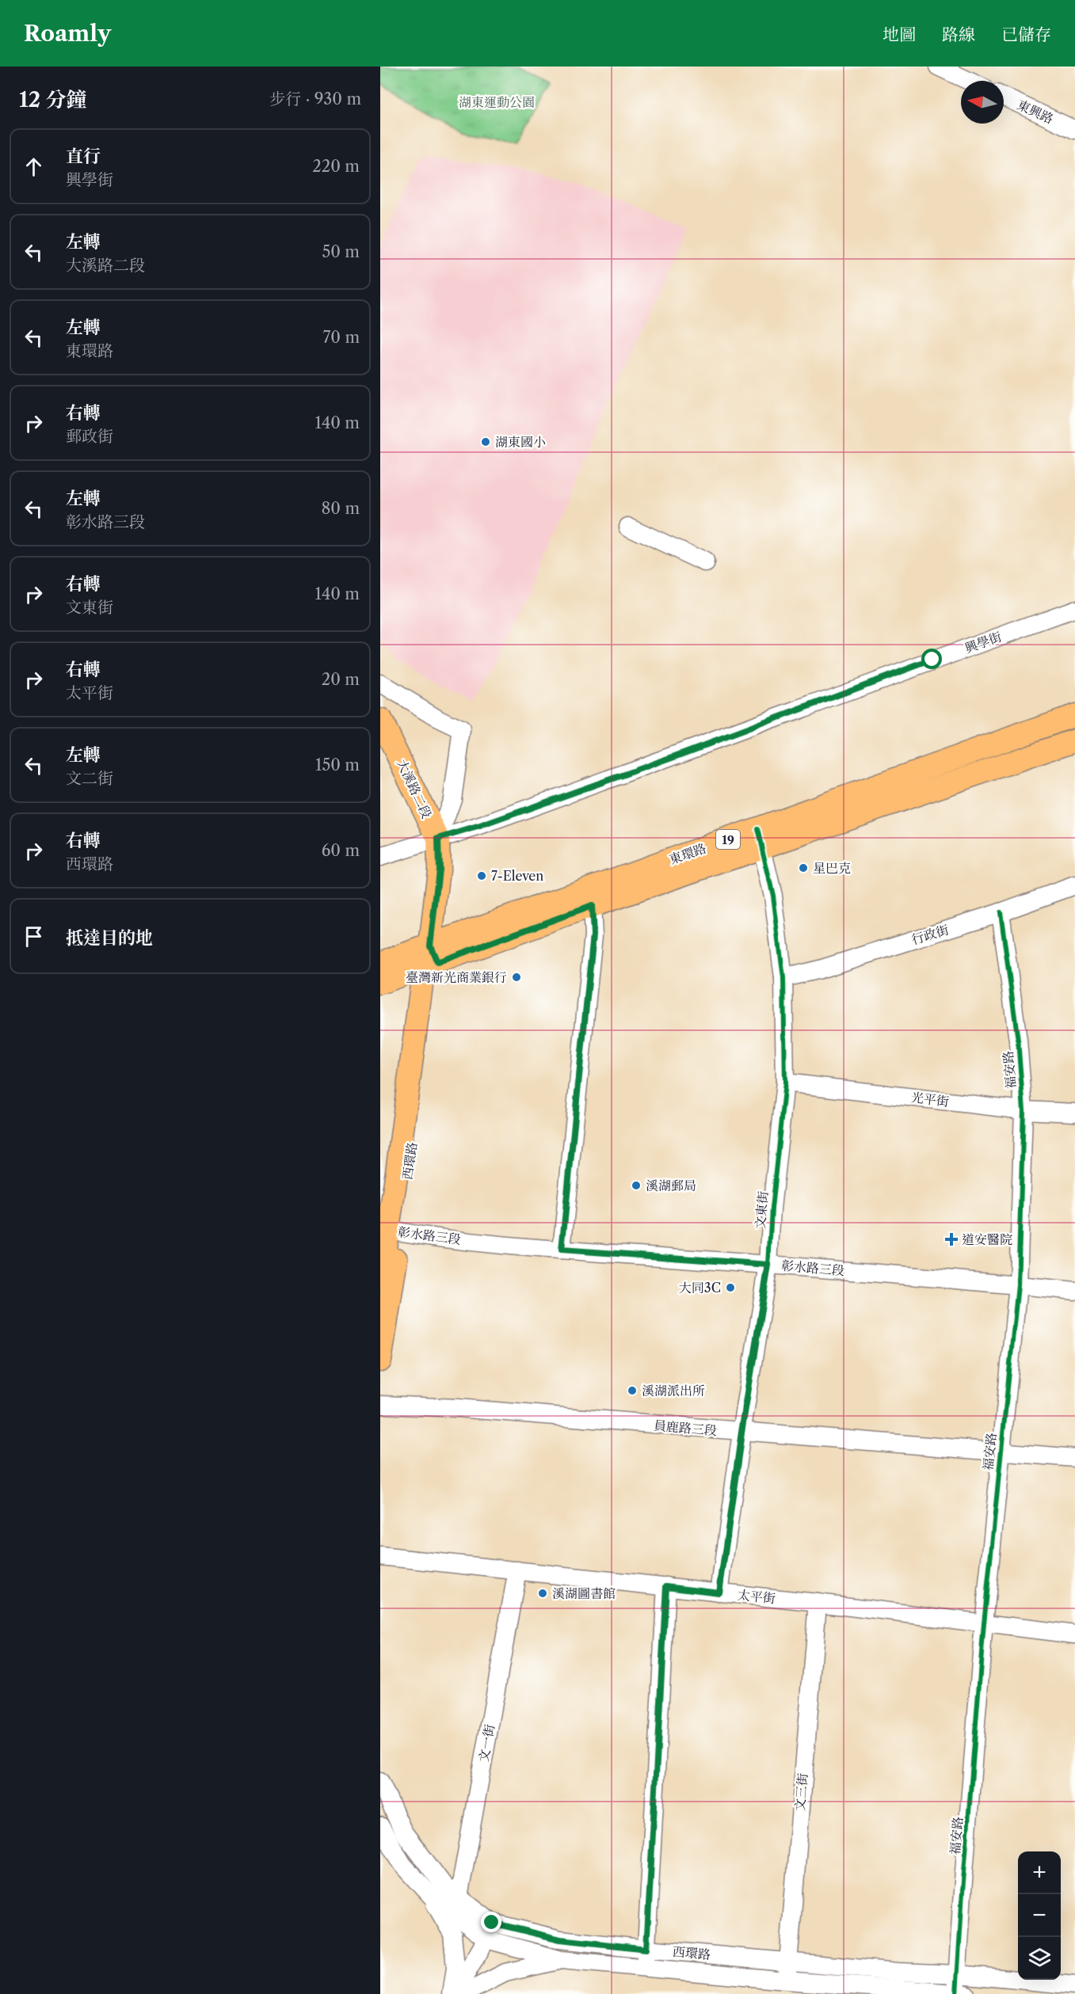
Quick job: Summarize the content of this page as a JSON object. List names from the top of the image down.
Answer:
{
  "streets": {
    "main road": [
      "大溪路二段",
      "19",
      "東環路",
      "西環路"
    ],
    "street": [
      "東興路",
      "興學街",
      "行政街",
      "福安路",
      "光平街",
      "文東街",
      "彰水路三段",
      "員鹿路三段",
      "太平街",
      "文一街",
      "文三街"
    ]
  },
  "crossings": [
    ["興學街", "大溪路二段"],
    ["大溪路二段", "東環路"],
    ["大溪路二段", "西環路"],
    ["東環路", "西環路"],
    ["東環路", "文東街"],
    ["行政街", "福安路"],
    ["行政街", "文東街"],
    ["福安路", "光平街"],
    ["福安路", "西環路"],
    ["福安路", "彰水路三段"],
    ["福安路", "員鹿路三段"],
    ["福安路", "太平街"],
    ["光平街", "文東街"],
    ["西環路", "彰水路三段"],
    ["西環路", "文一街"],
    ["西環路", "文三街"],
    ["文東街", "彰水路三段"],
    ["文東街", "員鹿路三段"],
    ["文東街", "太平街"],
    ["太平街", "文一街"],
    ["太平街", "文三街"]
  ],
  "parks": ["湖東運動公園"],
  "places": {
    "other": [
      "湖東國小",
      "星巴克",
      "7-Eleven",
      "臺灣新光商業銀行",
      "溪湖郵局",
      "大同3C",
      "溪湖派出所",
      "溪湖圖書館"
    ],
    "health": ["道安醫院"]
  },
  "north": "left",
  "page": {
    "header": "Roamly",
    "nav": ["地圖", "路線", "已儲存"],
    "heading": ["12 分鐘", "步行 · 930 m"],
    "list": [
      ["直行", "興學街", "220 m"],
      ["左轉", "大溪路二段", "50 m"],
      ["左轉", "東環路", "70 m"],
      ["右轉", "郵政街", "140 m"],
      ["左轉", "彰水路三段", "80 m"],
      ["右轉", "文東街", "140 m"],
      ["右轉", "太平街", "20 m"],
      ["左轉", "文二街", "150 m"],
      ["右轉", "西環路", "60 m"],
      "抵達目的地"
    ],
    "map_buttons": ["+", "−"]
  }
}
